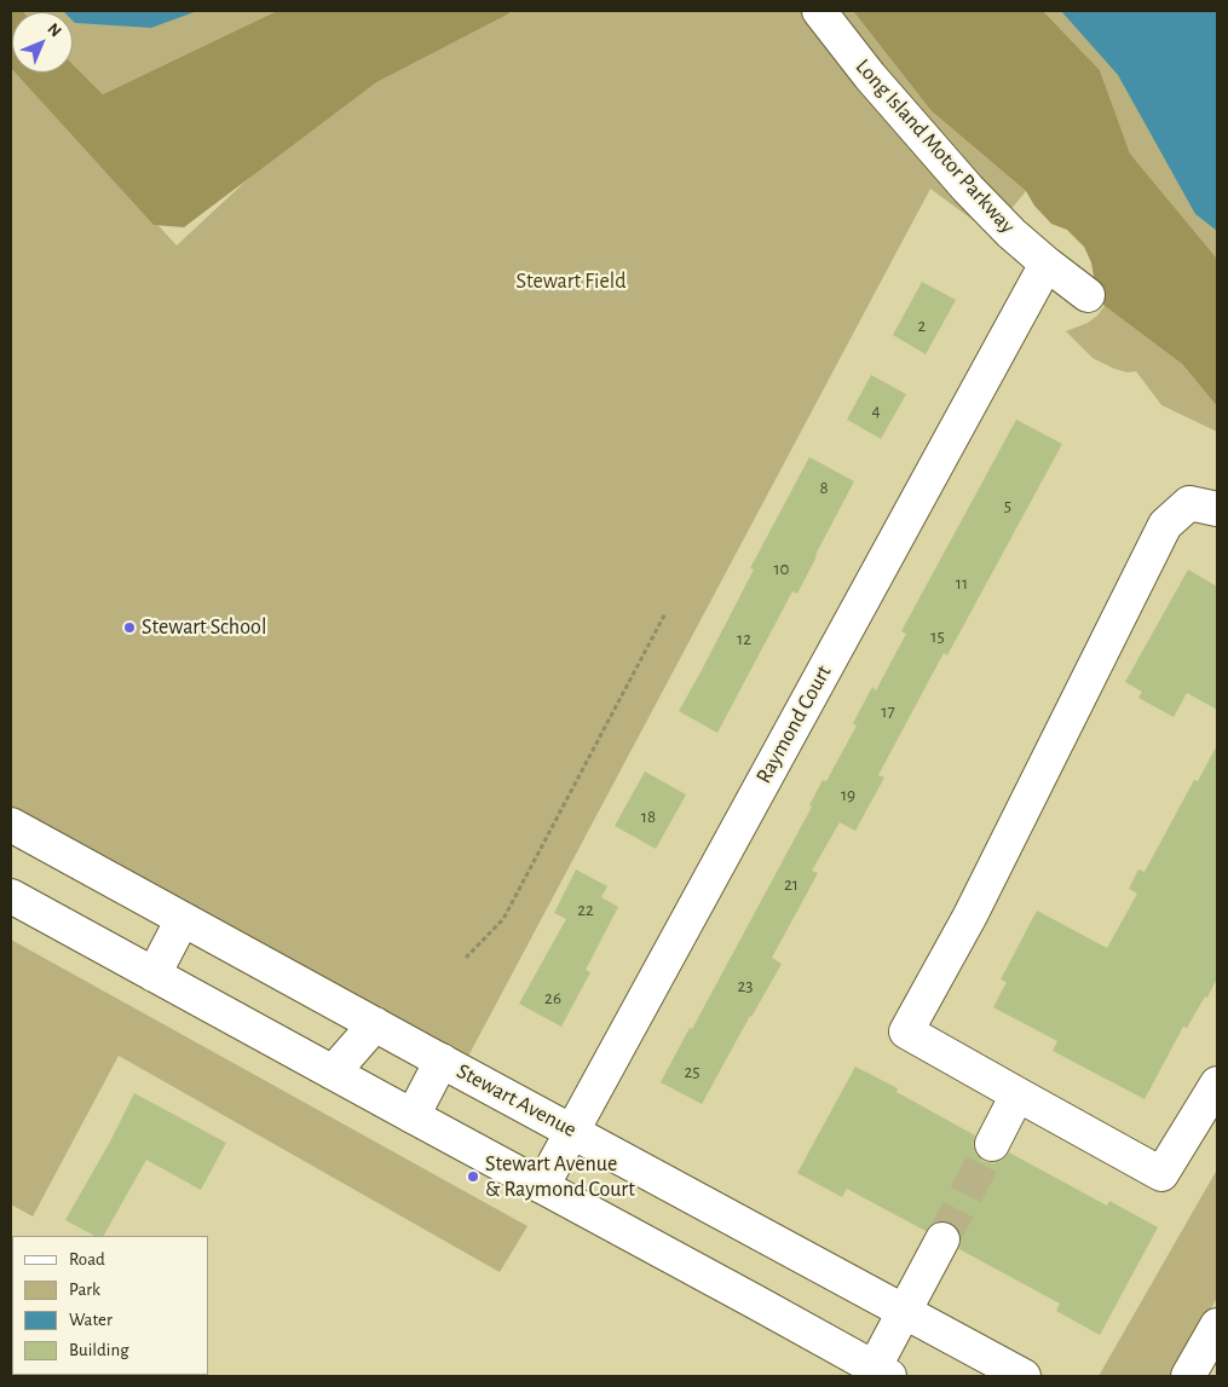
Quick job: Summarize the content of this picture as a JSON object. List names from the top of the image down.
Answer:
{
  "streets": {
    "main road": ["Long Island Motor Parkway", "Raymond Court", "Stewart Avenue"]
  },
  "crossings": [
    ["Long Island Motor Parkway", "Raymond Court"],
    ["Raymond Court", "Stewart Avenue"]
  ],
  "parks": ["Stewart Field"],
  "places": ["Stewart School", "Stewart Avenue & Raymond Court"],
  "house_numbers": [
    "2",
    "4",
    "8",
    "5",
    "10",
    "11",
    "15",
    "12",
    "17",
    "19",
    "18",
    "21",
    "22",
    "23",
    "26",
    "25"
  ],
  "legend": [
    "Road",
    "Park",
    "Water",
    "Building"
  ],
  "north": "top right"
}
